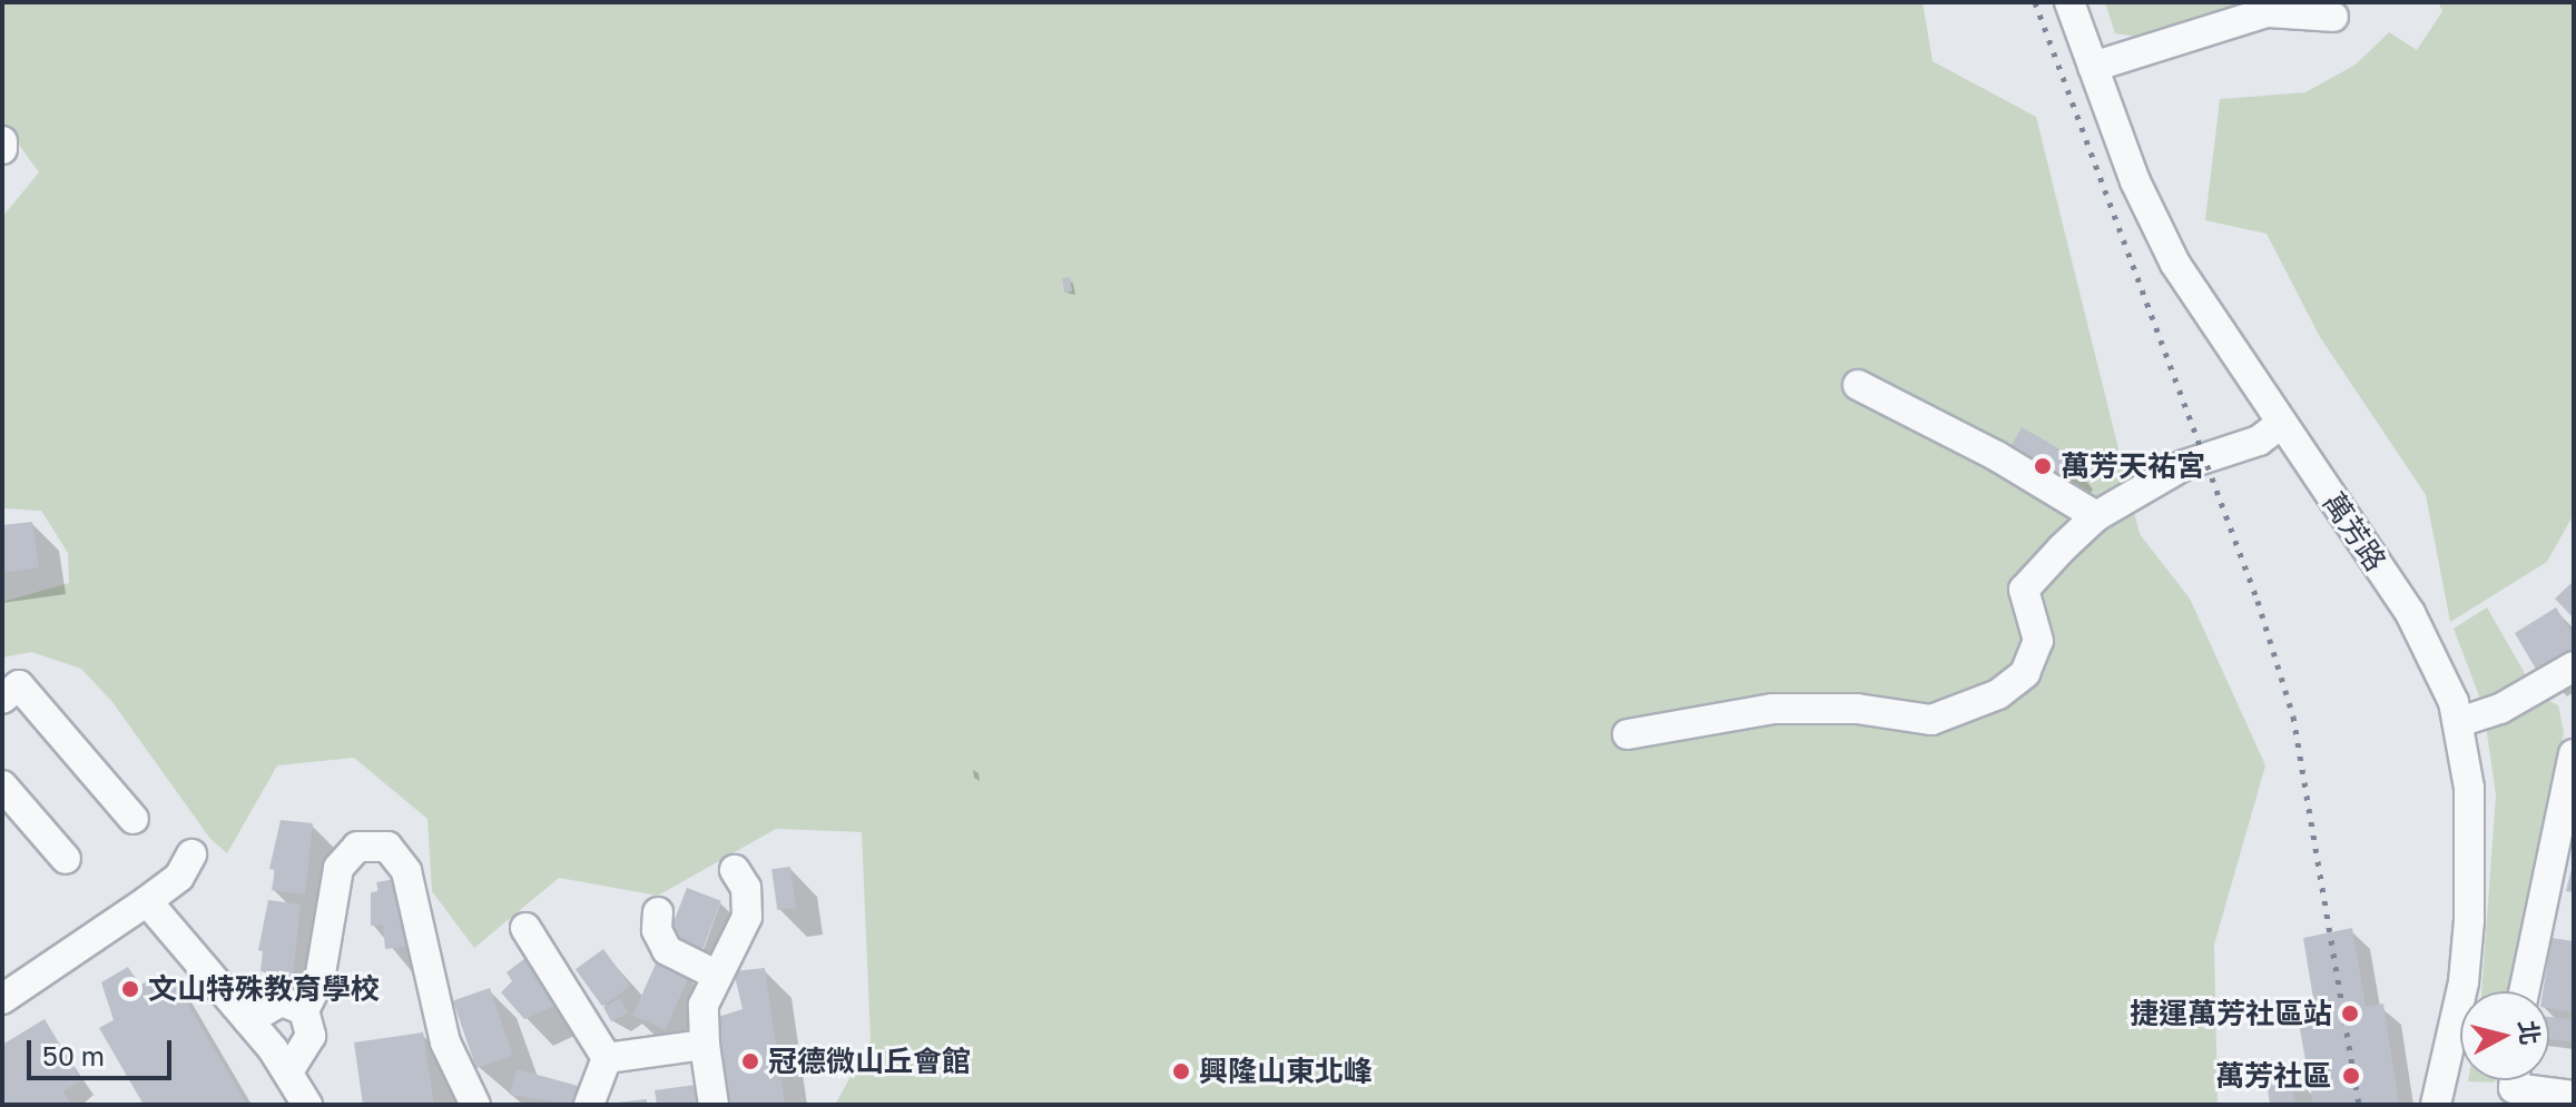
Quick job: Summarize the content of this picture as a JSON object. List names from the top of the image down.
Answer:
{
  "streets": {
    "street": ["萬芳路"]
  },
  "places": [
    "萬芳天祐宮",
    "文山特殊教育學校",
    "捷運萬芳社區站",
    "冠德微山丘會館",
    "興隆山東北峰",
    "萬芳社區"
  ],
  "scale_bar": "50 m",
  "north": "right"
}
